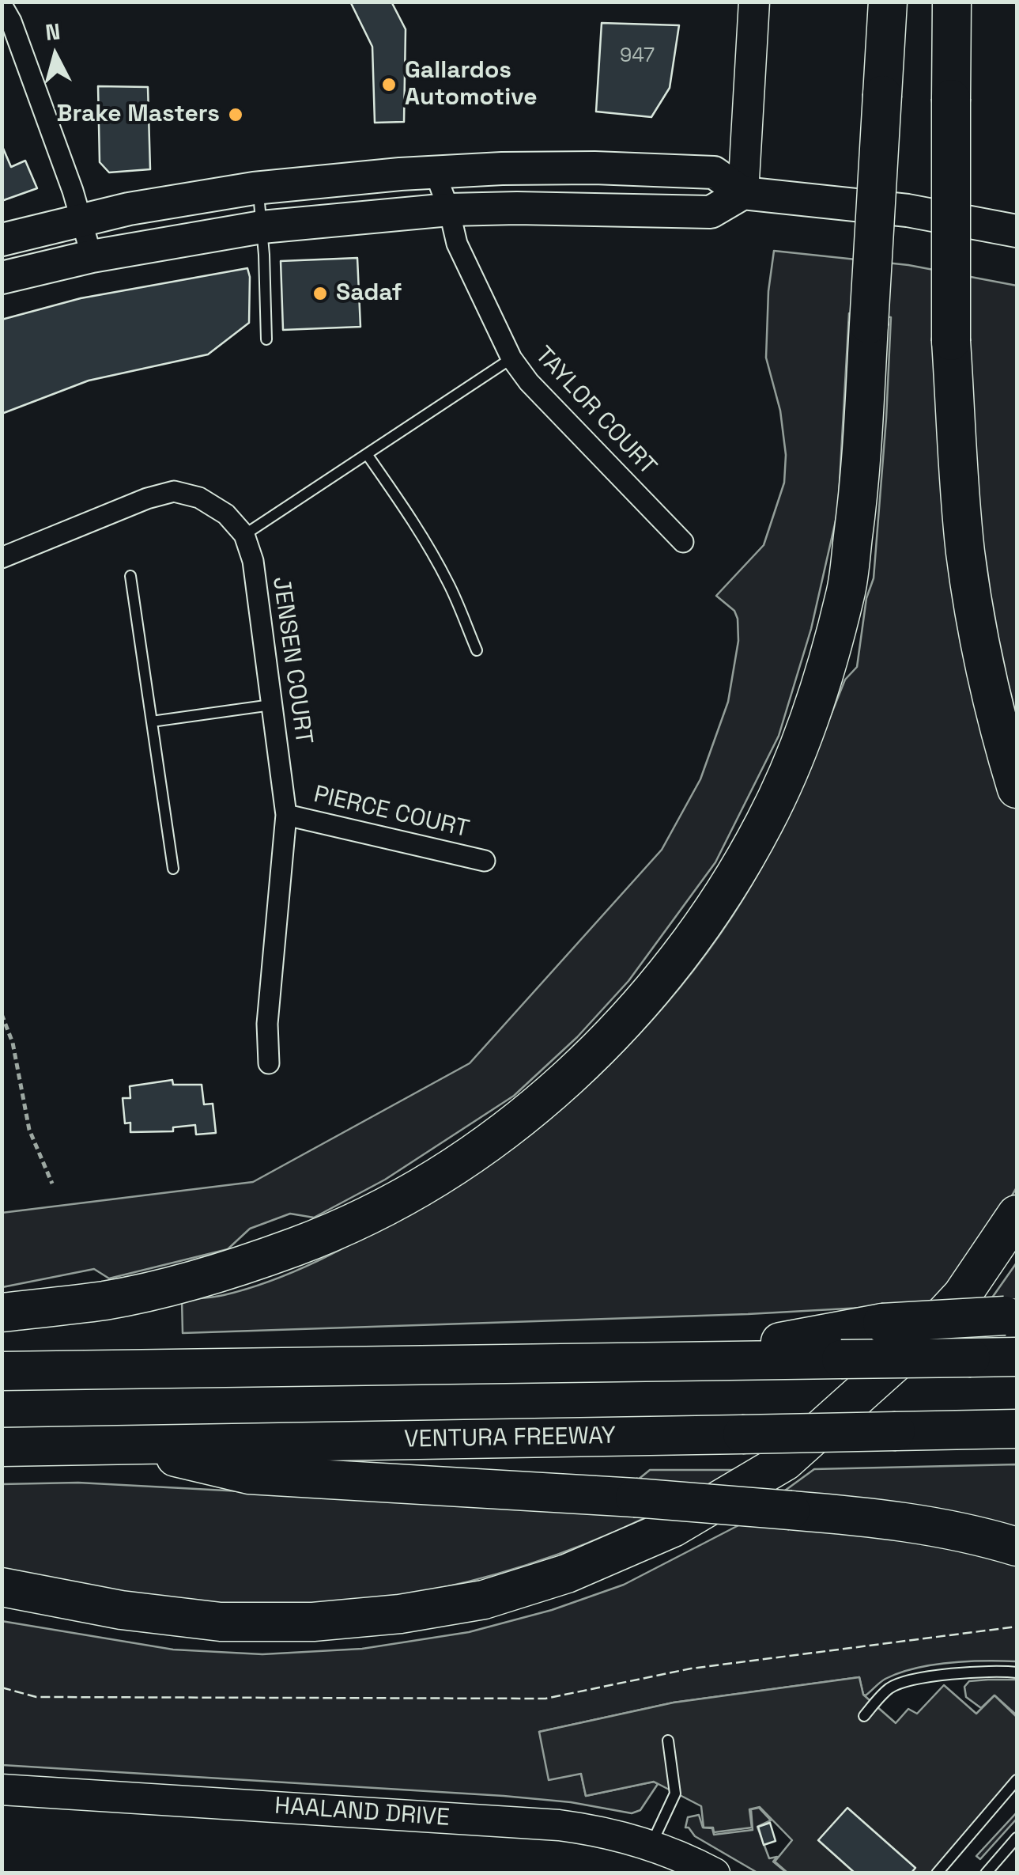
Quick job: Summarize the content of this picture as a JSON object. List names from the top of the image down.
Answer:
{
  "streets": {
    "highway": ["VENTURA FREEWAY"],
    "street": [
      "TAYLOR COURT",
      "JENSEN COURT",
      "PIERCE COURT",
      "HAALAND DRIVE"
    ]
  },
  "crossings": [
    ["JENSEN COURT", "PIERCE COURT"]
  ],
  "places": ["Gallardos Automotive", "Brake Masters", "Sadaf"],
  "house_numbers": ["947"],
  "north": "top"
}
